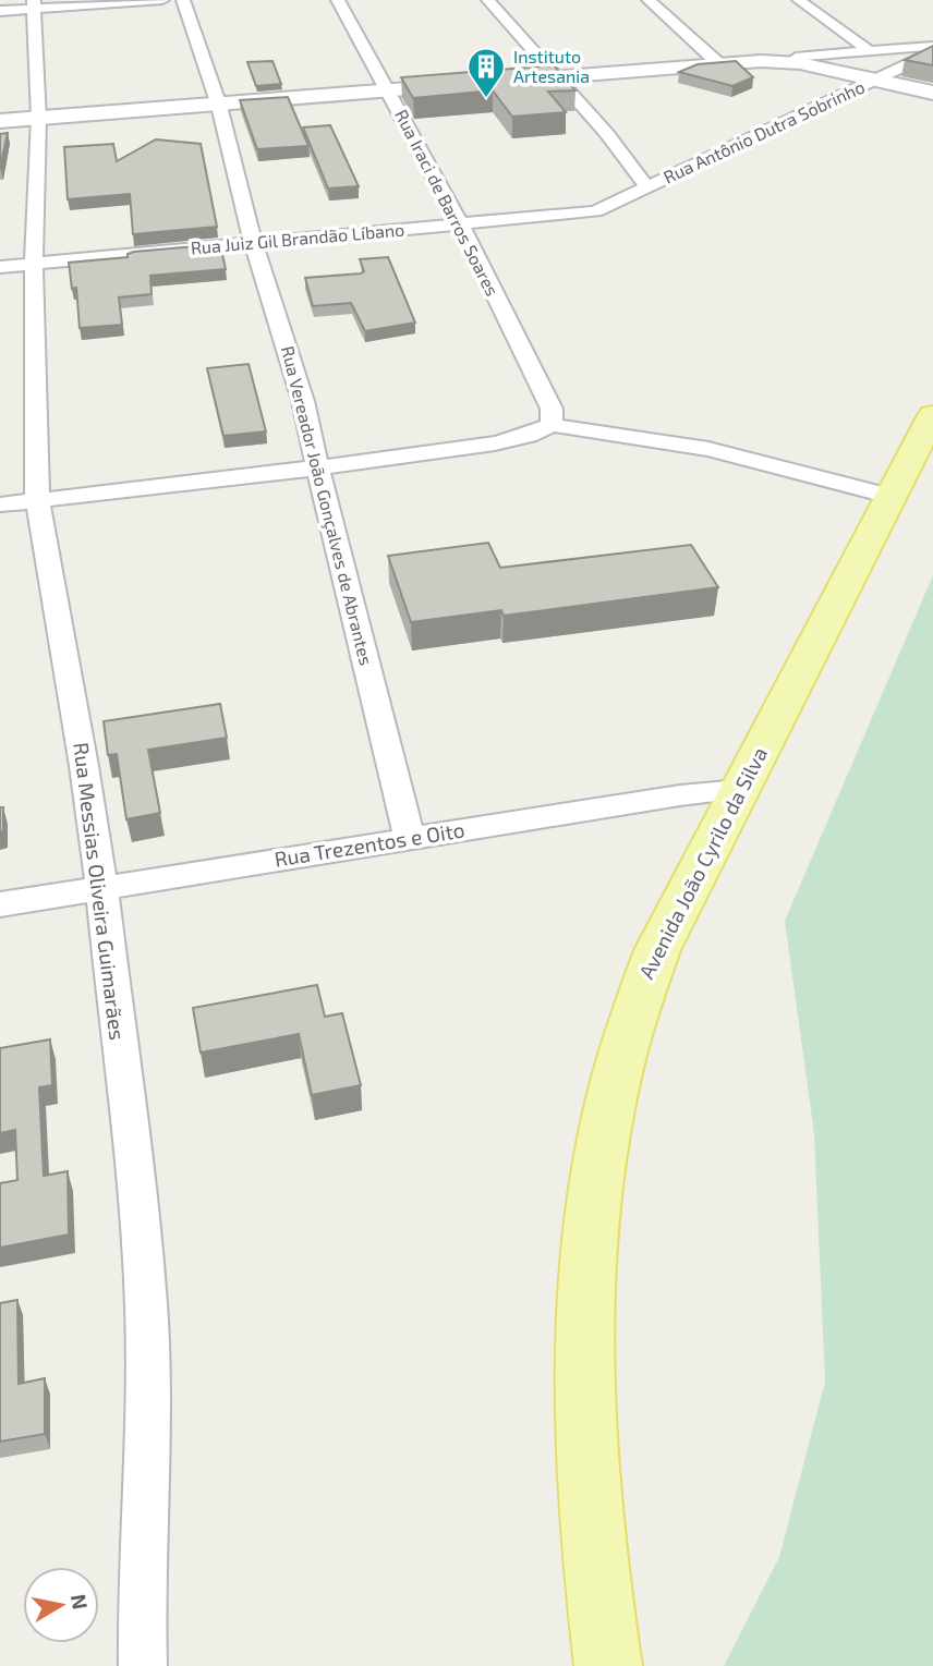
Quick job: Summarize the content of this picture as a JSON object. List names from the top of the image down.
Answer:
{
  "streets": {
    "main road": ["Avenida João Cyrilo da Silva"],
    "street": [
      "Rua Antônio Dutra Sobrinho",
      "Rua Iraci de Barros Soares",
      "Rua Juiz Gil Brandão Líbano",
      "Rua Vereador João Gonçalves de Abrantes",
      "Rua Trezentos e Oito",
      "Rua Messias Oliveira Guimarães"
    ]
  },
  "crossings": [
    ["Rua Antônio Dutra Sobrinho", "Rua Juiz Gil Brandão Líbano"],
    ["Rua Iraci de Barros Soares", "Rua Juiz Gil Brandão Líbano"],
    ["Rua Juiz Gil Brandão Líbano", "Rua Vereador João Gonçalves de Abrantes"],
    ["Rua Juiz Gil Brandão Líbano", "Rua Messias Oliveira Guimarães"],
    ["Rua Vereador João Gonçalves de Abrantes", "Rua Trezentos e Oito"],
    ["Rua Trezentos e Oito", "Avenida João Cyrilo da Silva"],
    ["Rua Trezentos e Oito", "Rua Messias Oliveira Guimarães"]
  ],
  "places": {
    "building": ["Instituto Artesania"]
  },
  "north": "right"
}
